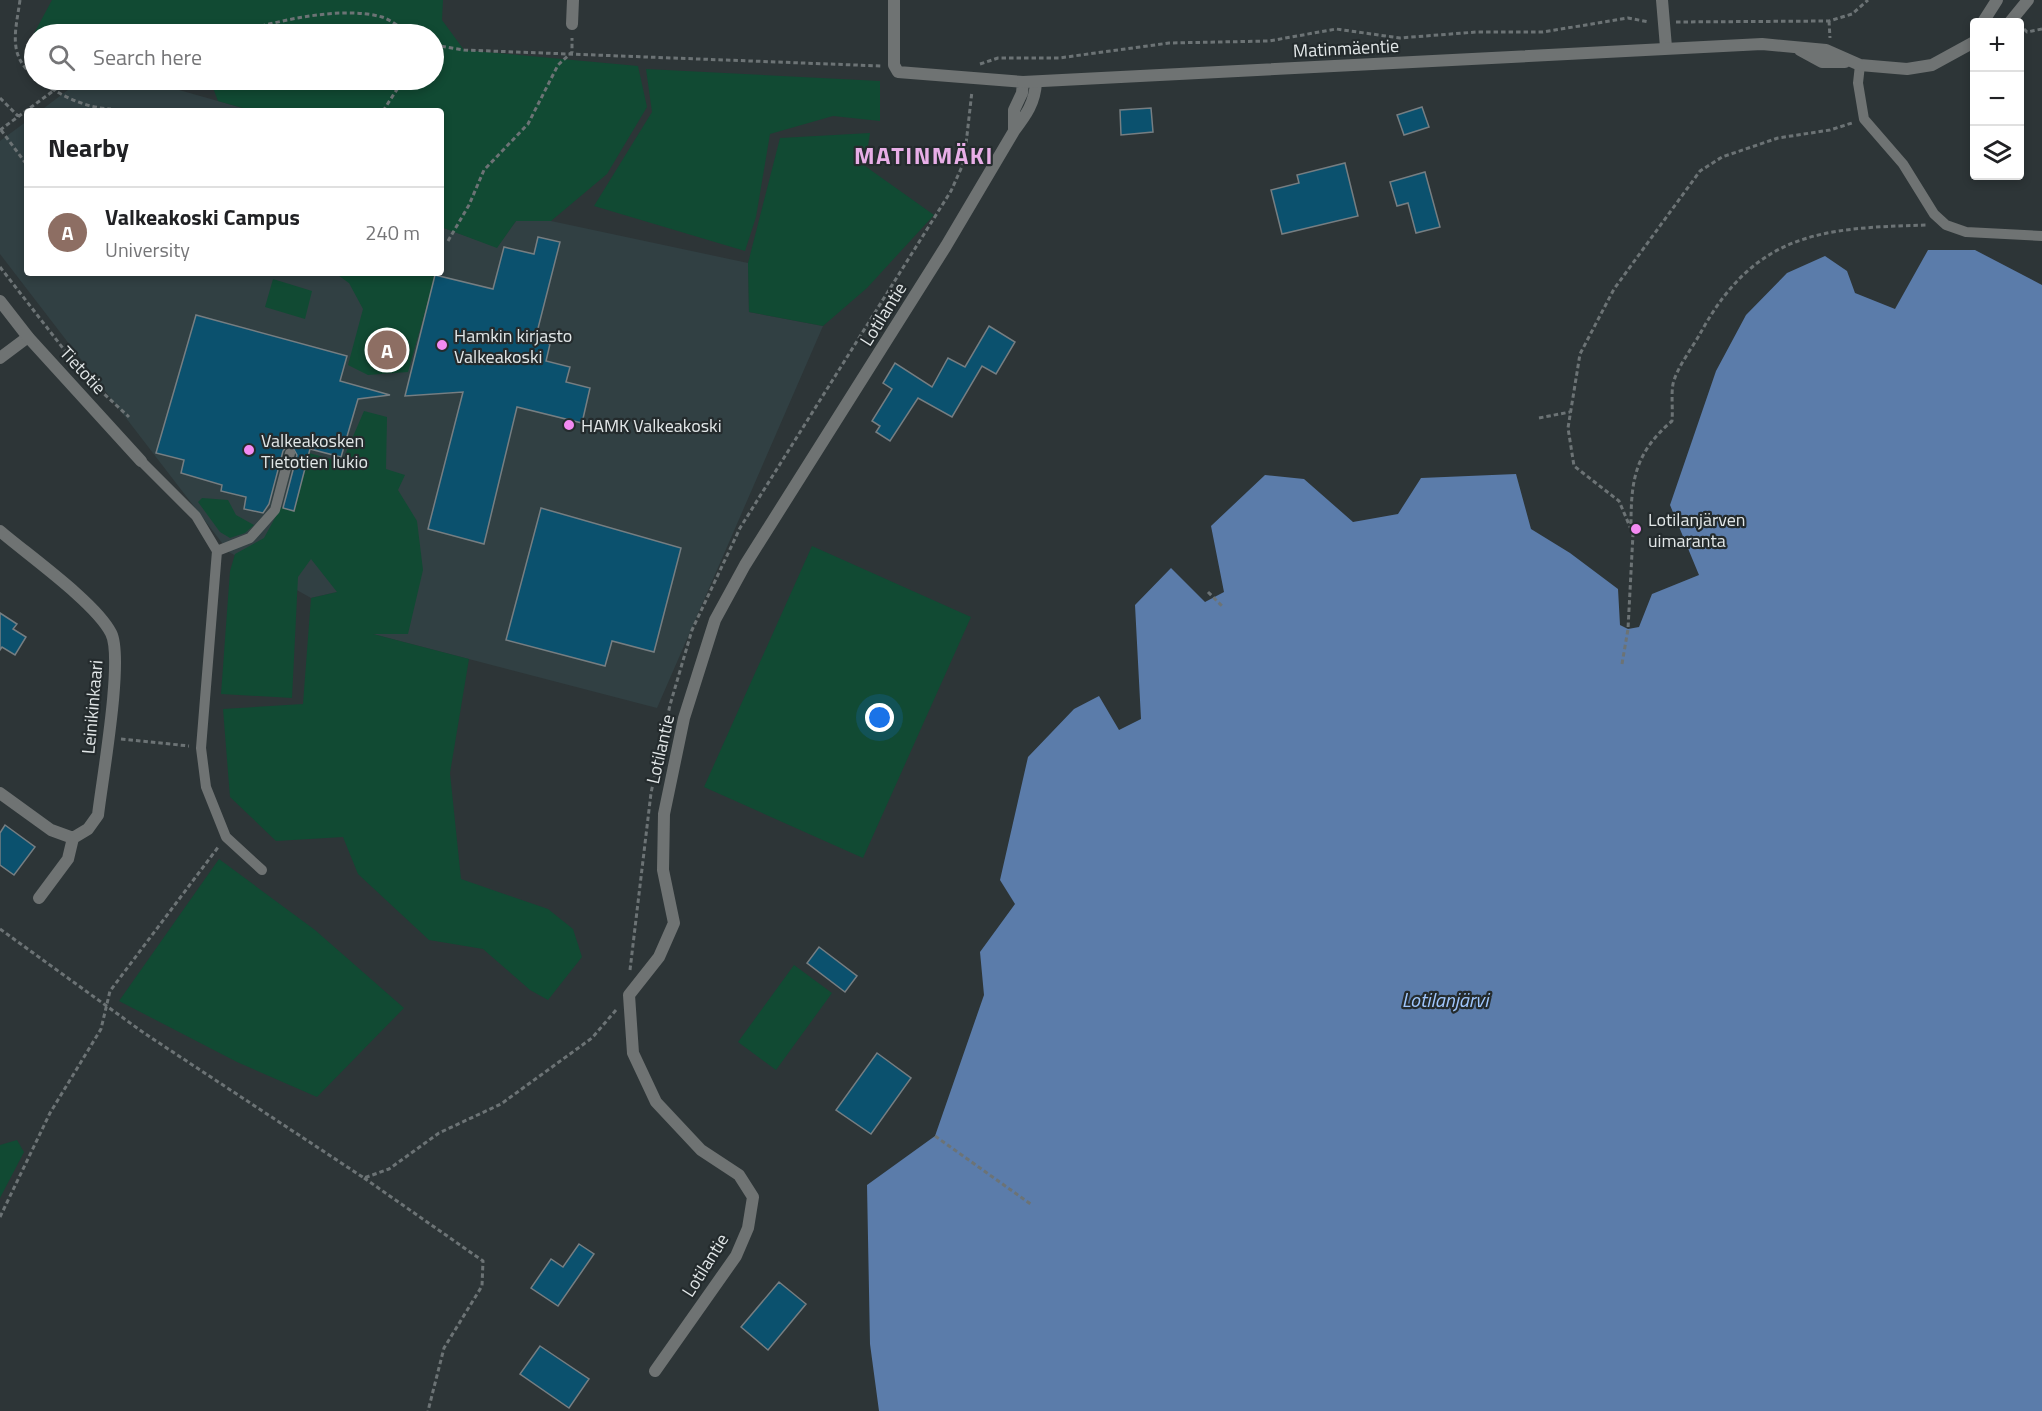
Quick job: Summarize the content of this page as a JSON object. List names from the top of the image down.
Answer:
{
  "streets": {
    "street": [
      "Matinmäentie",
      "Lotilantie",
      "Tietotie",
      "Leinikinkaari"
    ]
  },
  "crossings": [
    ["Matinmäentie", "Lotilantie"]
  ],
  "districts": ["MATINMÄKI"],
  "water": ["Lotilanjärvi"],
  "places": [
    "Hamkin kirjasto Valkeakoski",
    "HAMK Valkeakoski",
    "Valkeakosken Tietotien lukio",
    "Lotilanjärven uimaranta"
  ],
  "page": {
    "map_buttons": ["+", "−"],
    "search": "Search here",
    "heading": "Nearby",
    "list": [
      {
        "mark": "A",
        "name": "Valkeakoski Campus",
        "note": "University",
        "value": "240 m"
      }
    ],
    "pins": "A"
  }
}
